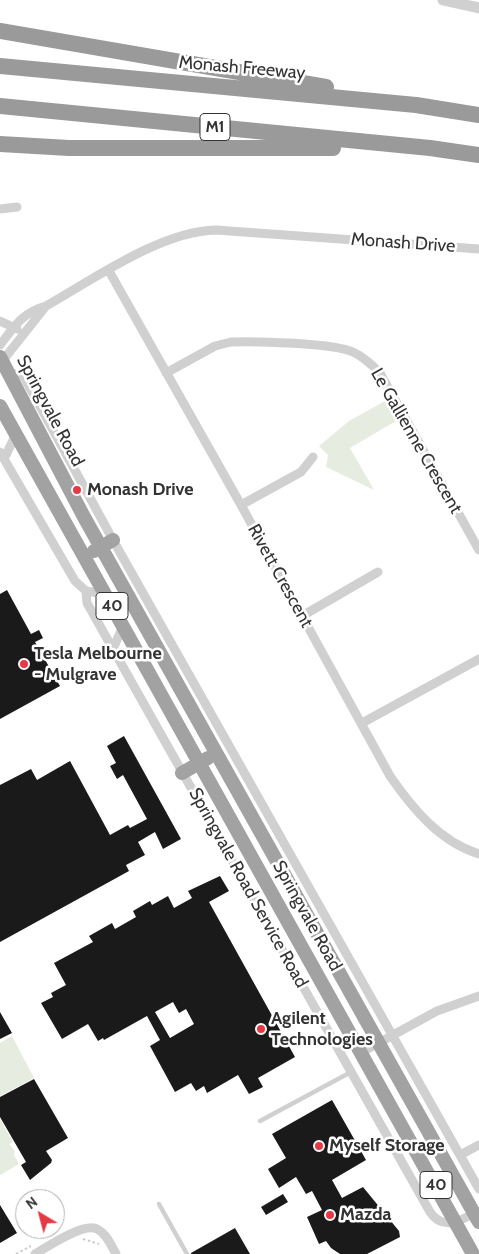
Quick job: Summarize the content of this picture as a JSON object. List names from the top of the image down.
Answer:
{
  "streets": {
    "highway": [
      "Monash Freeway",
      "M1",
      "Springvale Road",
      "40"
    ],
    "street": [
      "Monash Drive",
      "Le Gallienne Crescent",
      "Rivett Crescent",
      "Springvale Road Service Road"
    ]
  },
  "crossings": [
    ["Monash Drive", "Springvale Road"],
    ["Monash Drive", "Rivett Crescent"],
    ["Springvale Road", "Springvale Road Service Road"],
    ["Le Gallienne Crescent", "Rivett Crescent"]
  ],
  "places": [
    "Monash Drive",
    "Tesla Melbourne - Mulgrave",
    "Agilent Technologies",
    "Myself Storage",
    "Mazda"
  ],
  "north": "top left"
}
